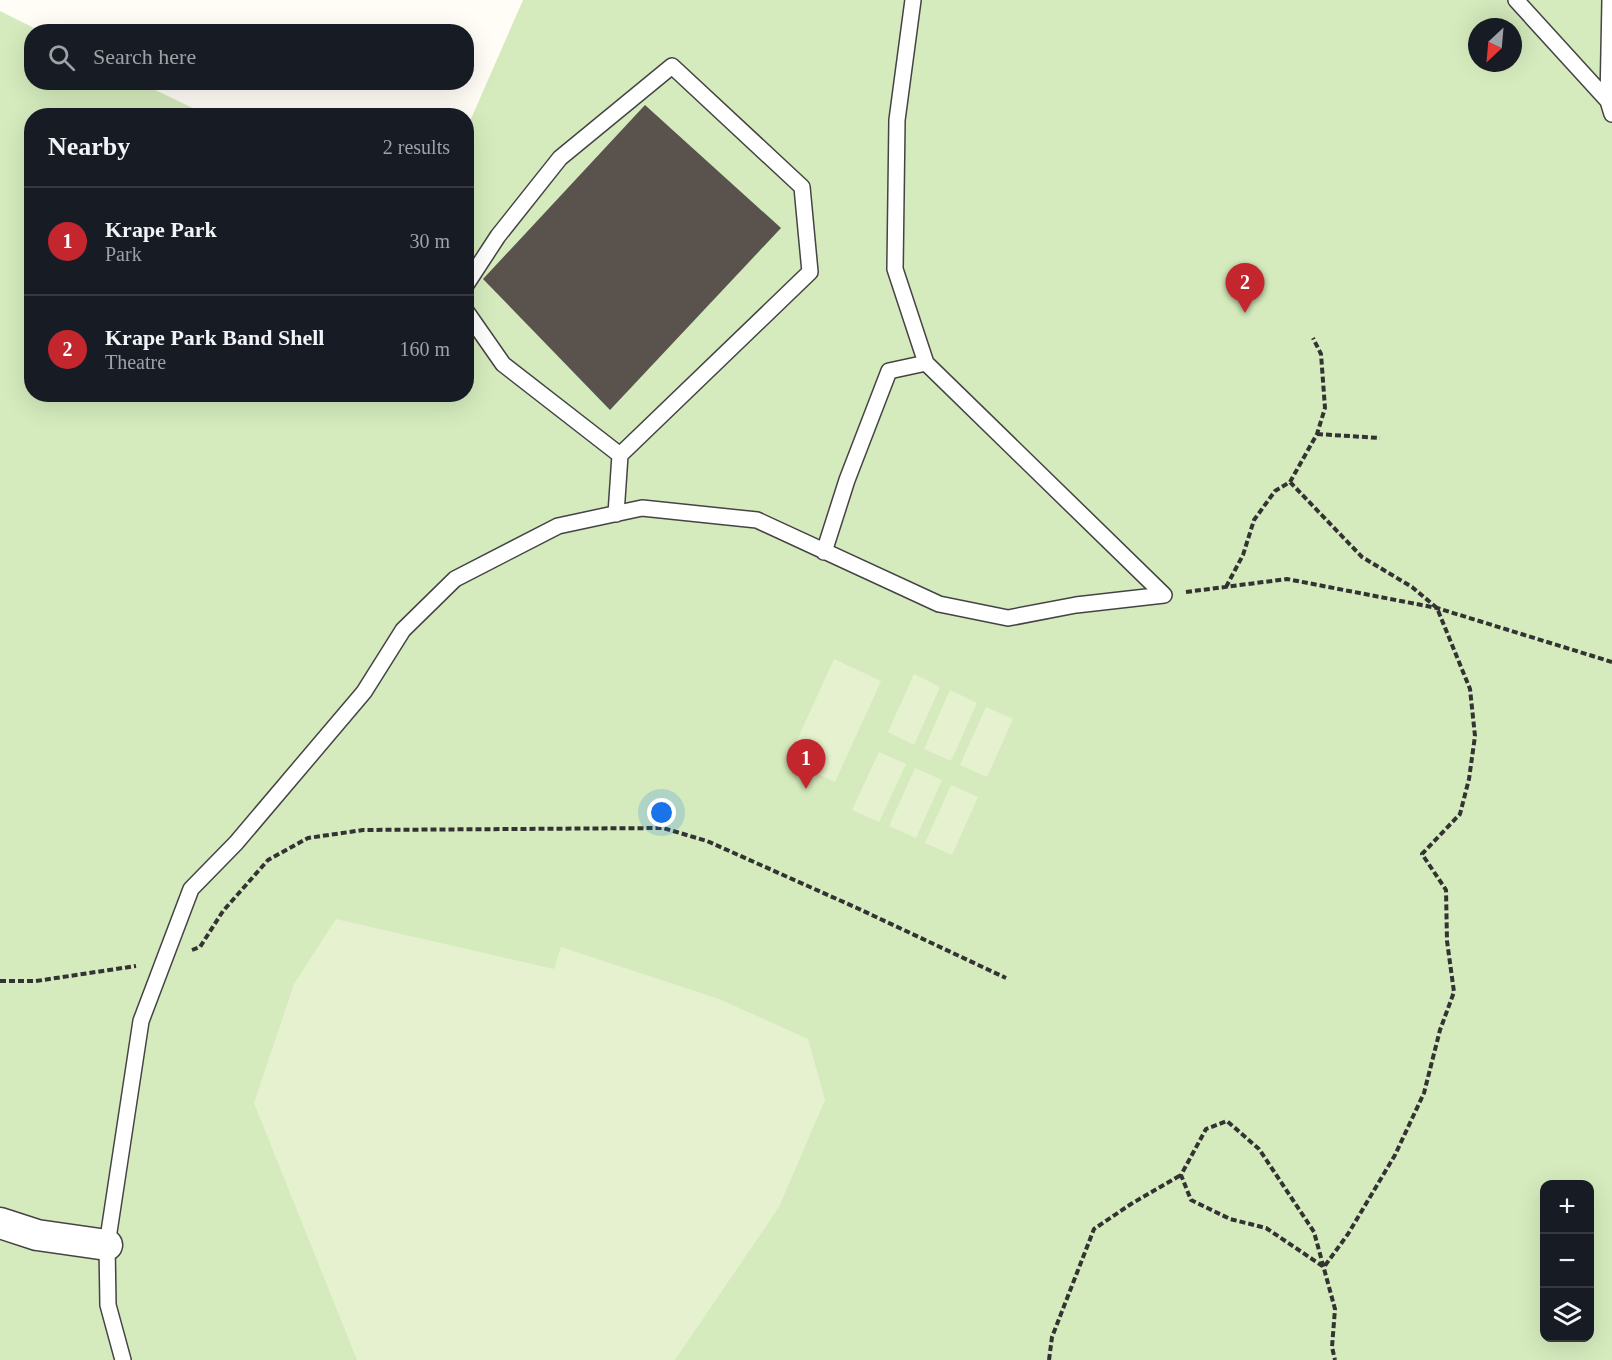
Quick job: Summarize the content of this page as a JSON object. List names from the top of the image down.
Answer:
{
  "north": "bottom left",
  "page": {
    "search": "Search here",
    "heading": ["Nearby", "2 results"],
    "list": [
      {
        "mark": "1",
        "name": "Krape Park",
        "note": "Park",
        "value": "30 m"
      },
      {
        "mark": "2",
        "name": "Krape Park Band Shell",
        "note": "Theatre",
        "value": "160 m"
      }
    ],
    "pins": ["2", "1"],
    "map_buttons": ["+", "−"]
  }
}
